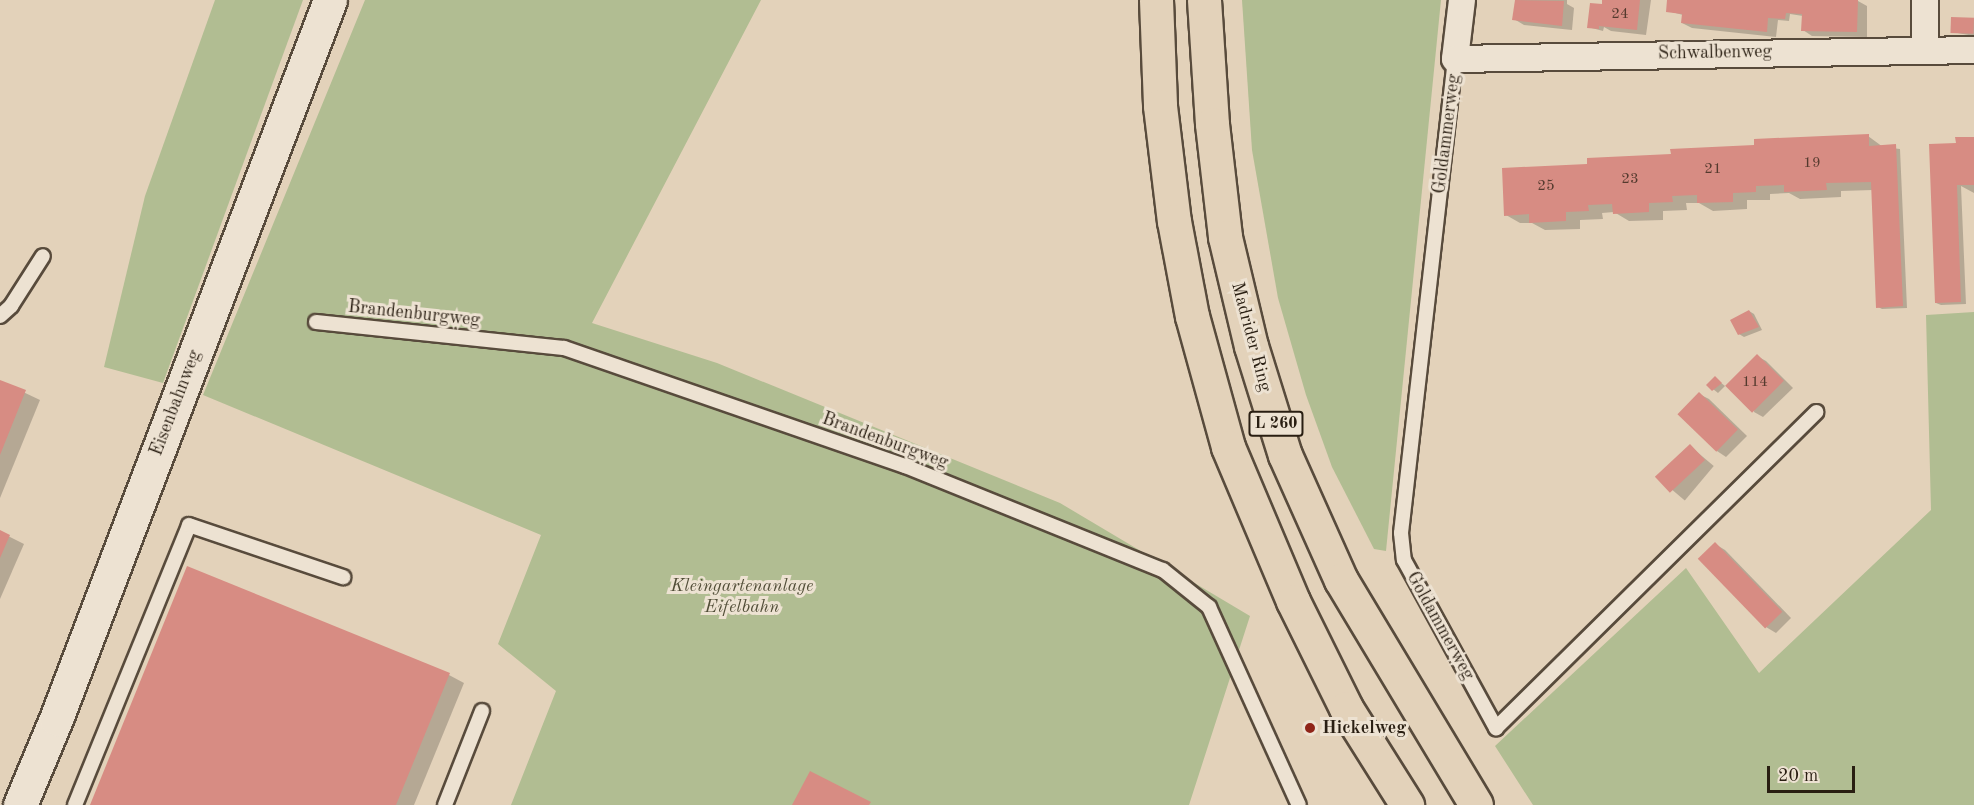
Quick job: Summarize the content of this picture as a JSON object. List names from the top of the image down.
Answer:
{
  "streets": {
    "main road": ["Madrider Ring", "L 260"],
    "street": ["Schwalbenweg", "Goldammerweg", "Eisenbahnweg"],
    "lane": ["Brandenburgweg"]
  },
  "crossings": [
    ["Schwalbenweg", "Goldammerweg"]
  ],
  "parks": ["Kleingartenanlage Eifelbahn"],
  "places": ["Hickelweg"],
  "house_numbers": [
    "24",
    "19",
    "21",
    "23",
    "25",
    "114"
  ],
  "scale_bar": "20 m"
}
